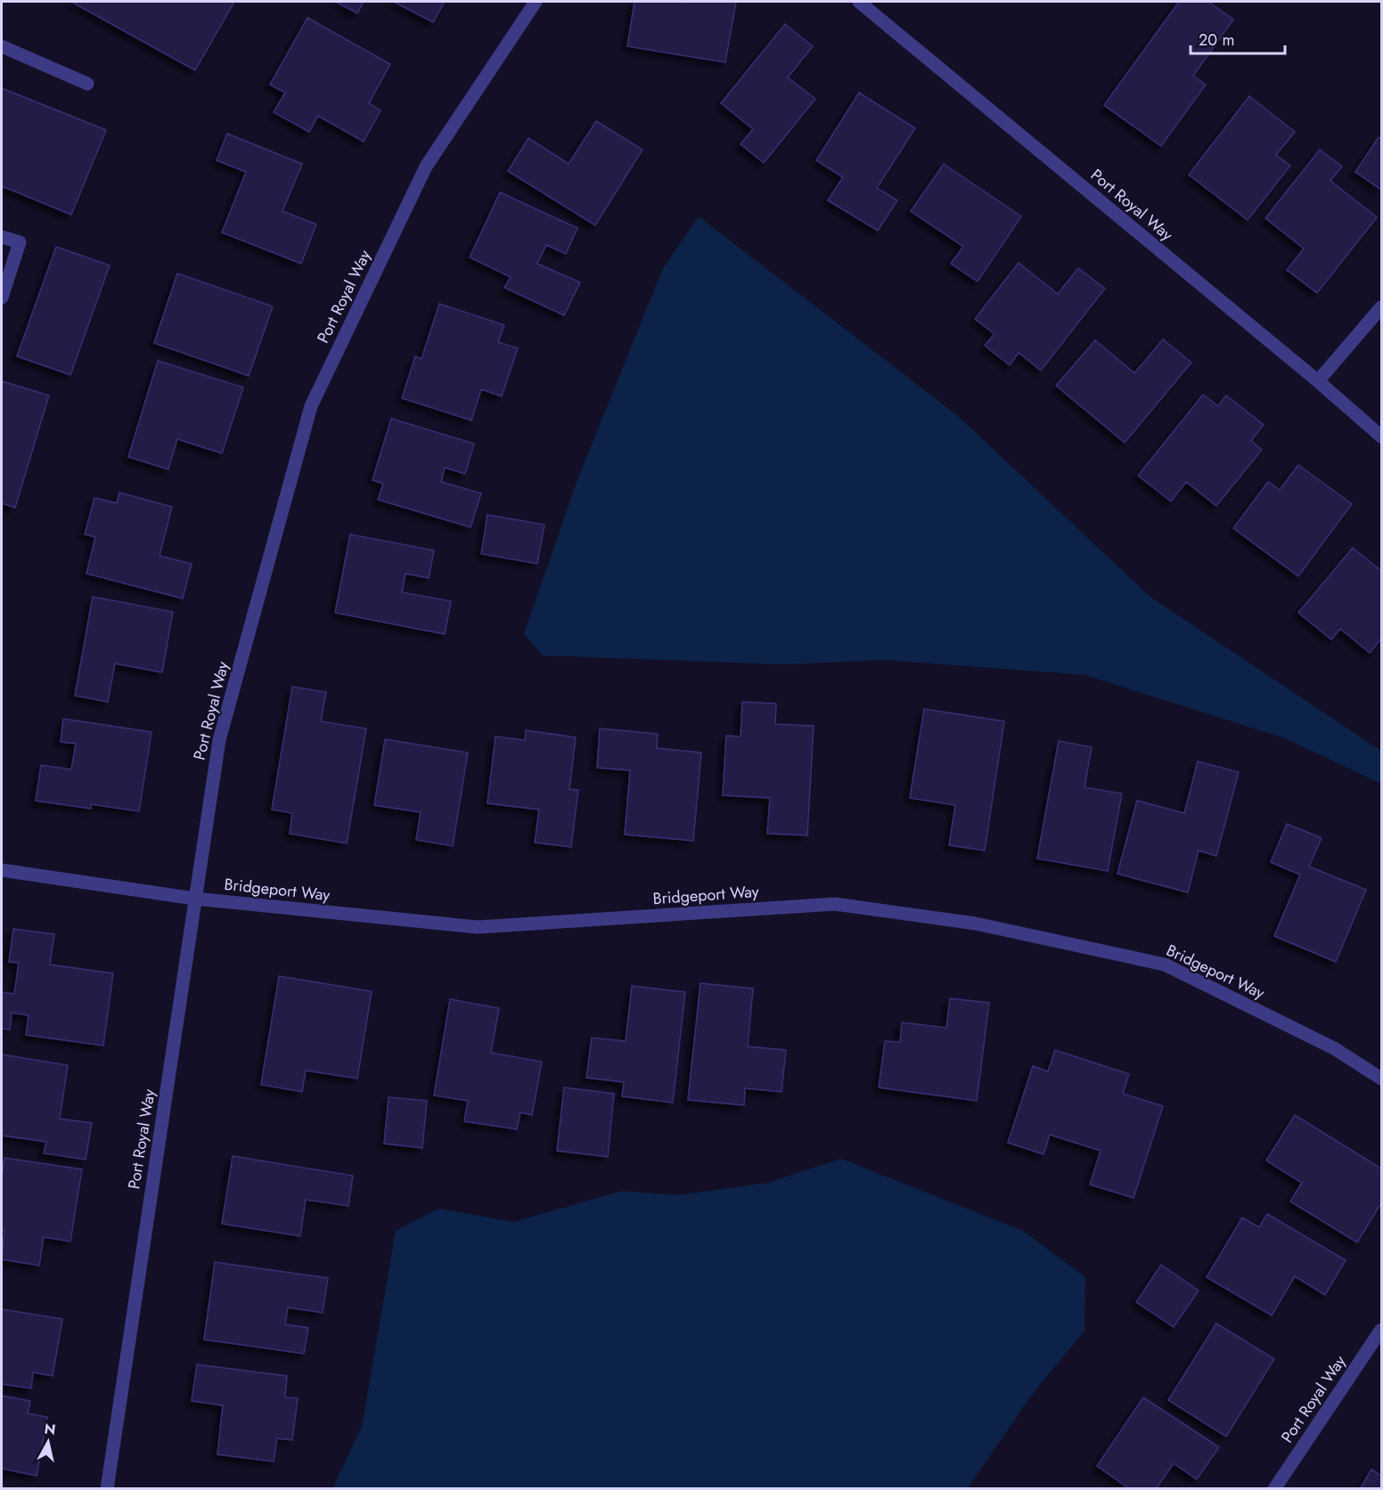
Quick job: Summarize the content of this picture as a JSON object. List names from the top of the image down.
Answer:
{
  "streets": {
    "street": ["Port Royal Way", "Bridgeport Way"]
  },
  "crossings": [
    ["Port Royal Way", "Bridgeport Way"]
  ],
  "scale_bar": "20 m",
  "north": "top"
}
